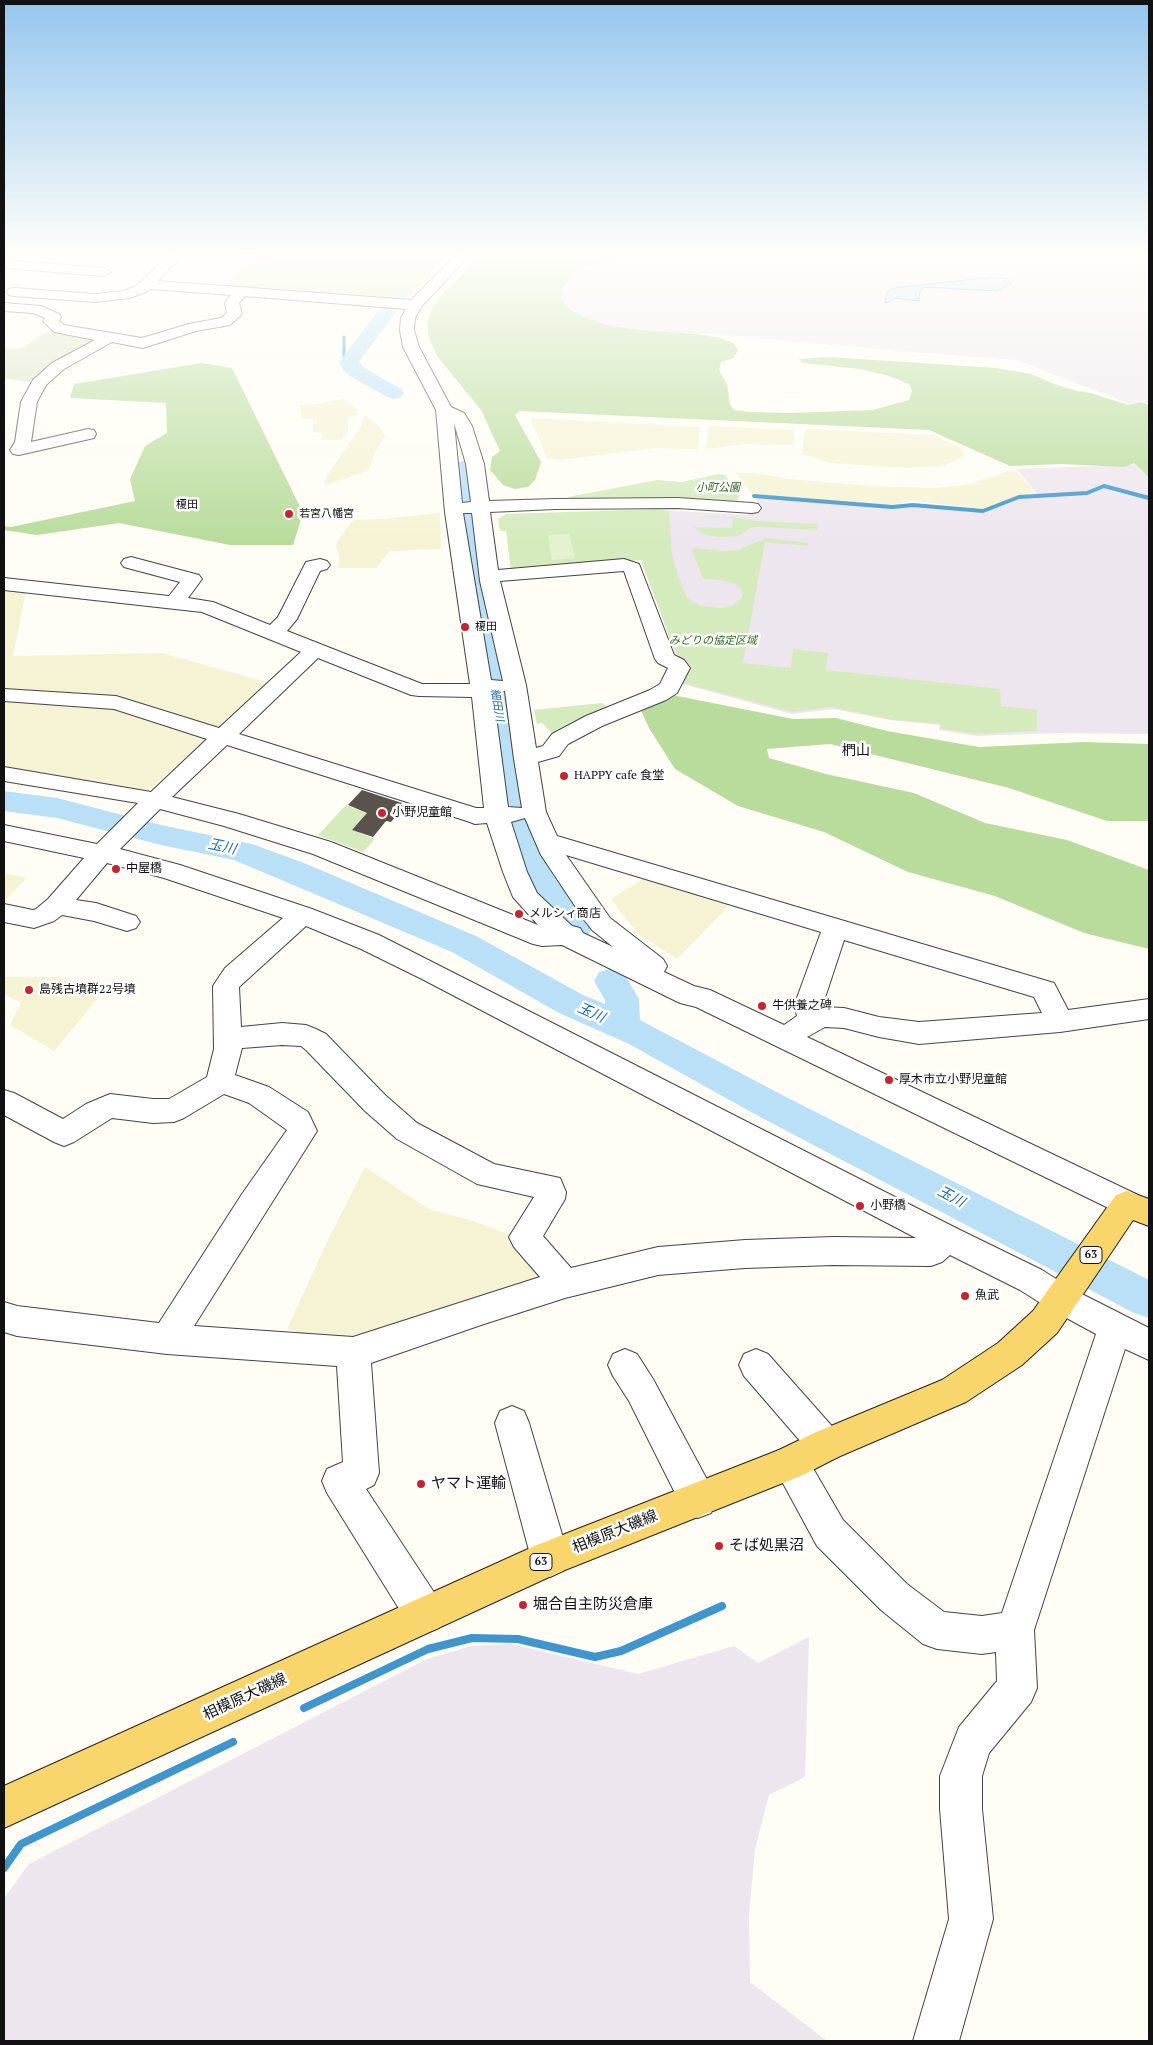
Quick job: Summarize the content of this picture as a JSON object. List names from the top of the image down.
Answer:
{
  "streets": {
    "main road": ["63", "相模原大磯線"]
  },
  "crossings": [
    ["63", "相模原大磯線"]
  ],
  "districts": ["榎田", "椚山"],
  "water": ["細田川", "玉川"],
  "parks": ["小町公園", "みどりの協定区域"],
  "places": [
    "若宮八幡宮",
    "榎田",
    "HAPPY cafe 食堂",
    "小野児童館",
    "中屋橋",
    "メルシィ商店",
    "島残古墳群22号墳",
    "牛供養之碑",
    "厚木市立小野児童館",
    "小野橋",
    "魚武",
    "ヤマト運輸",
    "そば処黒沼",
    "堀合自主防災倉庫"
  ]
}
